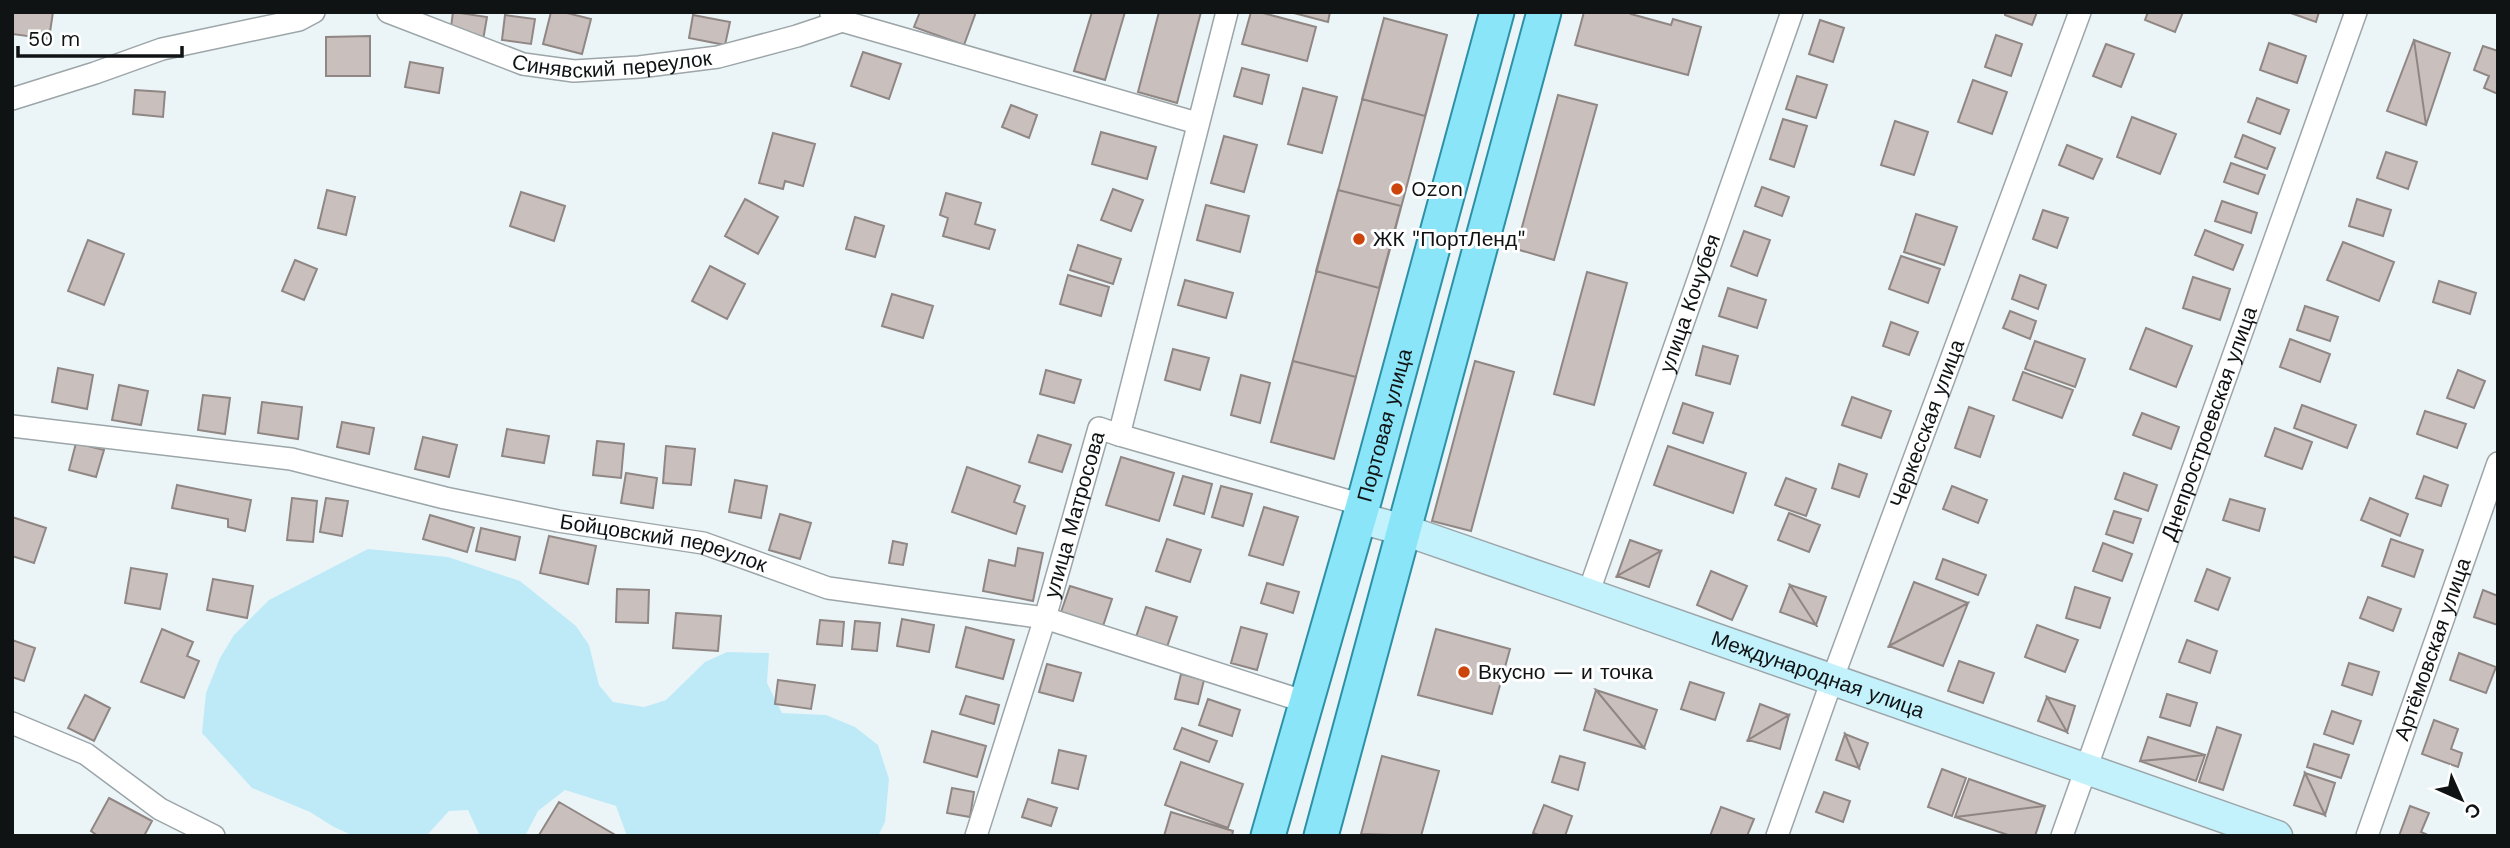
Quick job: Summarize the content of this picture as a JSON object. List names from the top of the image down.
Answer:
{
  "streets": {
    "main road": ["Портовая улица", "Международная улица"],
    "street": [
      "Синявский переулок",
      "улица Кочубея",
      "Черкесская улица",
      "Днепростроевская улица",
      "улица Матросова",
      "Бойцовский переулок",
      "Артёмовская улица"
    ]
  },
  "crossings": [
    ["Синявский переулок", "улица Матросова"],
    ["улица Кочубея", "Международная улица"],
    ["Черкесская улица", "Международная улица"],
    ["Днепростроевская улица", "Международная улица"],
    ["Портовая улица", "Бойцовский переулок"],
    ["Портовая улица", "Международная улица"],
    ["улица Матросова", "Бойцовский переулок"],
    ["улица Матросова", "Международная улица"]
  ],
  "places": ["Ozon", "ЖК \"ПортЛенд\"", "Вкусно — и точка"],
  "scale_bar": "50 m",
  "north": "bottom right"
}
